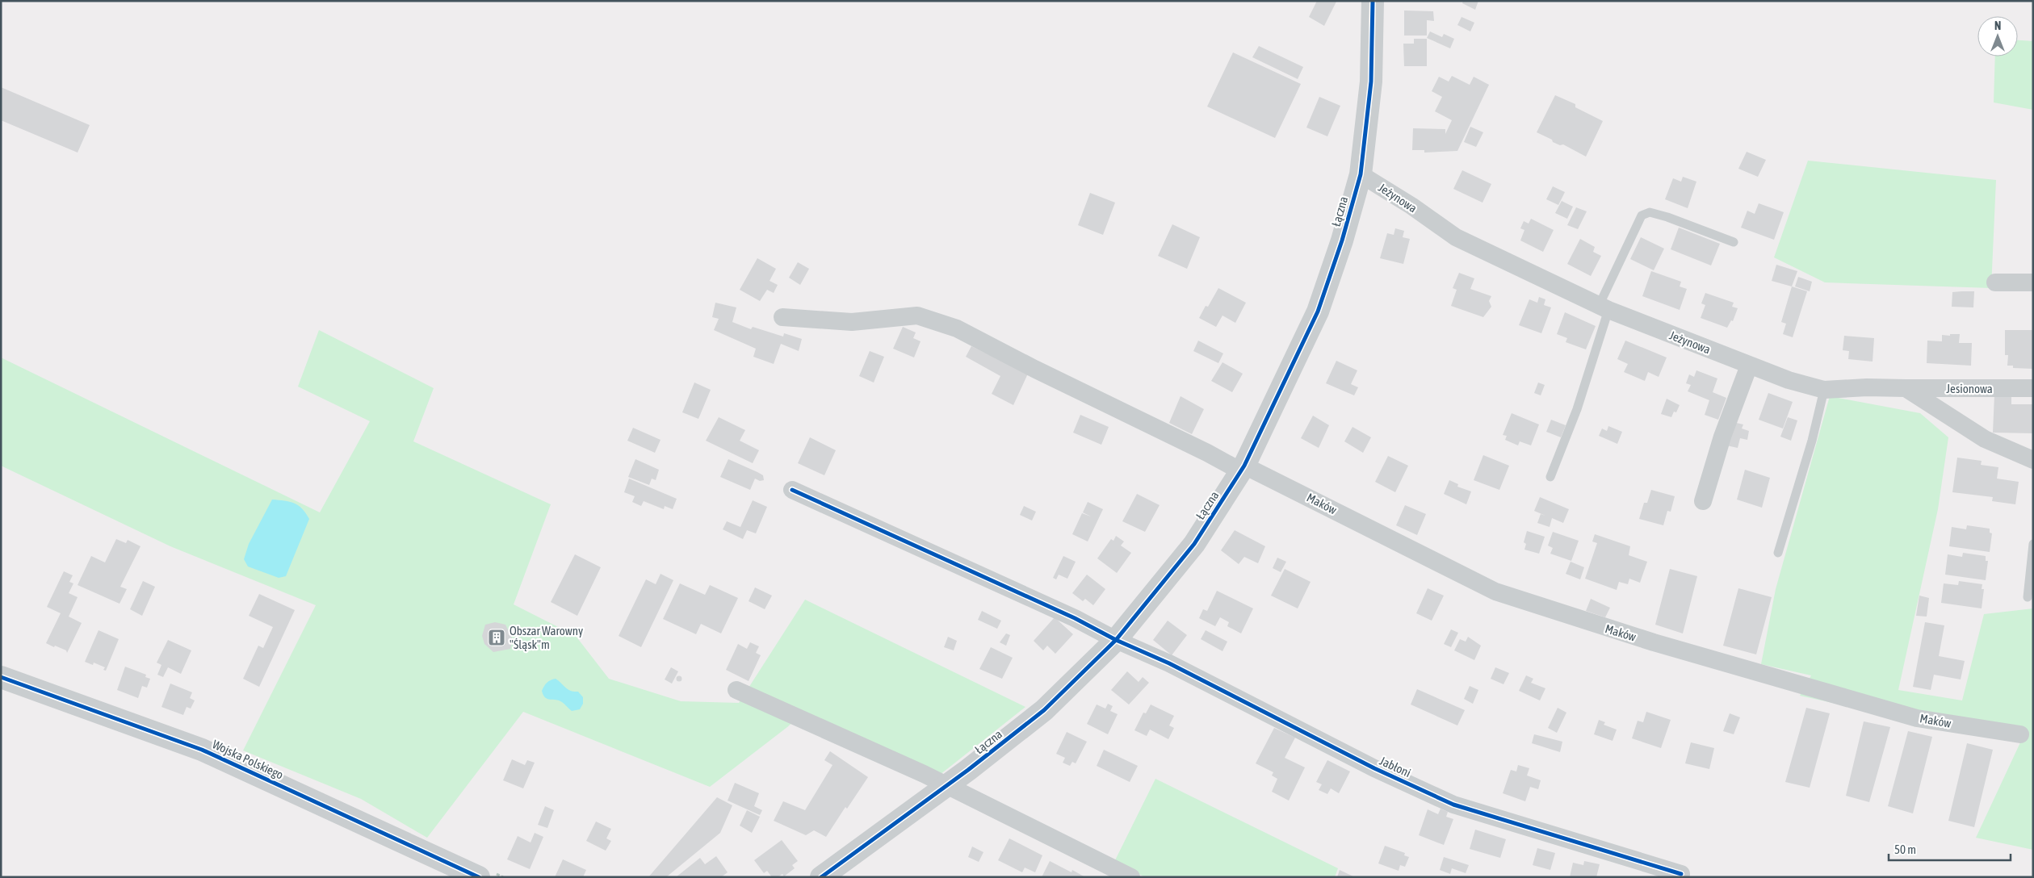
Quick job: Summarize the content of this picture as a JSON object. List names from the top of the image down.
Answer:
{
  "streets": {
    "street": [
      "Jeżynowa",
      "Łączna",
      "Jesionowa",
      "Maków",
      "Wojska Polskiego",
      "Jabłoni"
    ]
  },
  "crossings": [
    ["Jeżynowa", "Łączna"],
    ["Jeżynowa", "Jesionowa"],
    ["Łączna", "Maków"],
    ["Łączna", "Jabłoni"]
  ],
  "places": {
    "building": ["Obszar Warowny \"Śląsk\"m"]
  },
  "scale_bar": "50 m",
  "north": "top"
}
